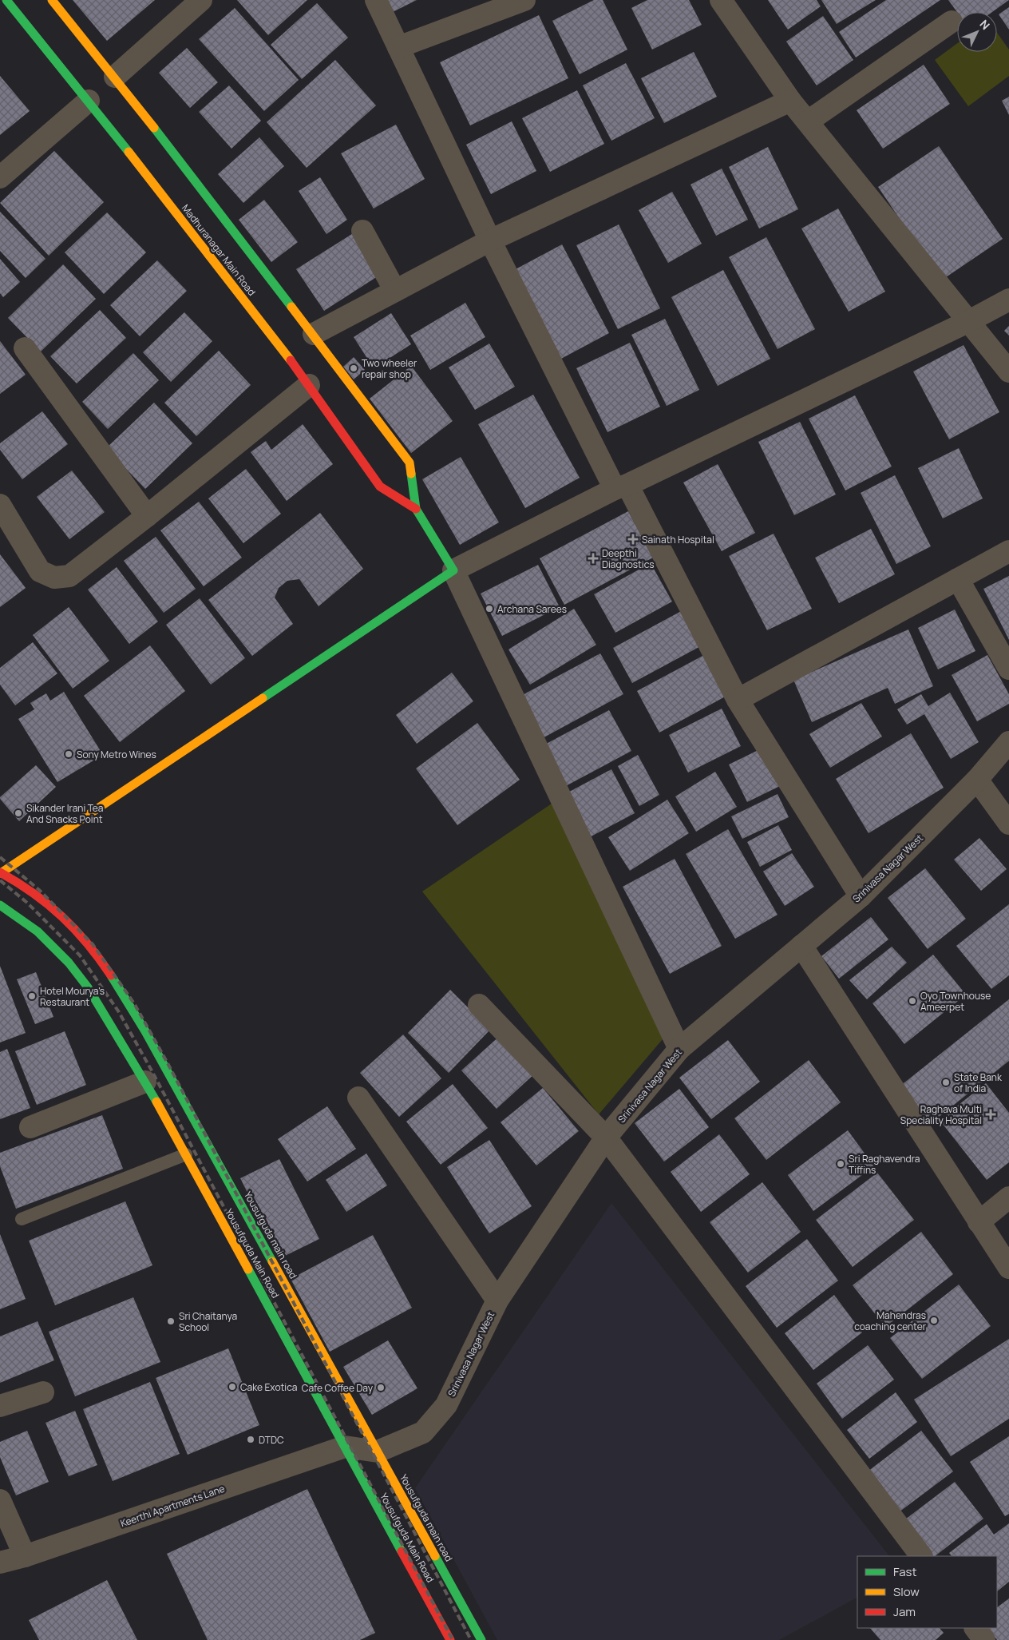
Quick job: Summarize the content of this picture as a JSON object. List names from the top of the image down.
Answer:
{
  "streets": {
    "street": [
      "Madhuranagar Main Road",
      "Srinivasa Nagar West",
      "Yousufguda main road",
      "Yousufguda Main Road",
      "Keerthi Apartments Lane"
    ]
  },
  "crossings": [
    ["Srinivasa Nagar West", "Yousufguda main road"],
    ["Yousufguda Main Road", "Keerthi Apartments Lane"]
  ],
  "places": {
    "other": [
      "Two wheeler repair shop",
      "Archana Sarees",
      "Sony Metro Wines",
      "Sikander Irani Tea And Snacks Point",
      "Hotel Mourya's Restaurant",
      "Oyo Townhouse Ameerpet",
      "State Bank of India",
      "Sri Raghavendra Tiffins",
      "Mahendras coaching center",
      "Sri Chaitanya School",
      "Cake Exotica",
      "Cafe Coffee Day",
      "DTDC"
    ],
    "health": ["Sainath Hospital", "Deepthi Diagnostics", "Raghava Multi Speciality Hospital"]
  },
  "legend": ["Fast", "Slow", "Jam"],
  "north": "top right"
}
